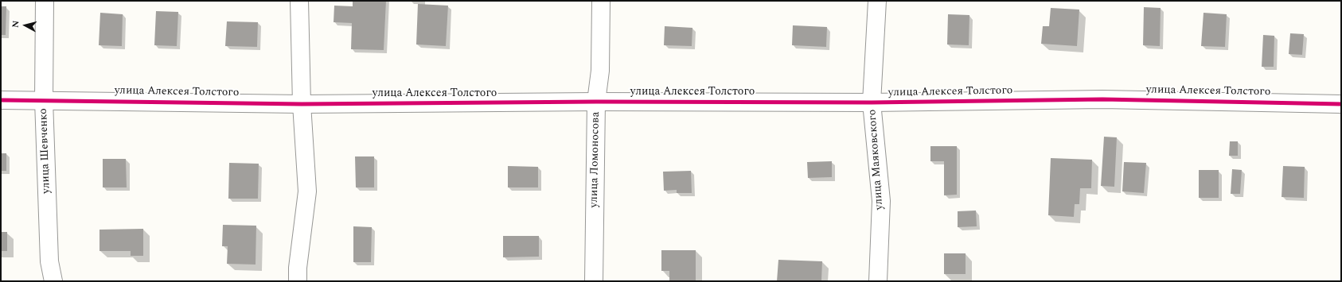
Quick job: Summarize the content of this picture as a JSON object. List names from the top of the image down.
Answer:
{
  "streets": {
    "street": [
      "улица Алексея Толстого",
      "улица Шевченко",
      "улица Ломоносова",
      "улица Маяковского"
    ]
  },
  "crossings": [
    ["улица Алексея Толстого", "улица Шевченко"],
    ["улица Алексея Толстого", "улица Ломоносова"],
    ["улица Алексея Толстого", "улица Маяковского"]
  ],
  "north": "left"
}
